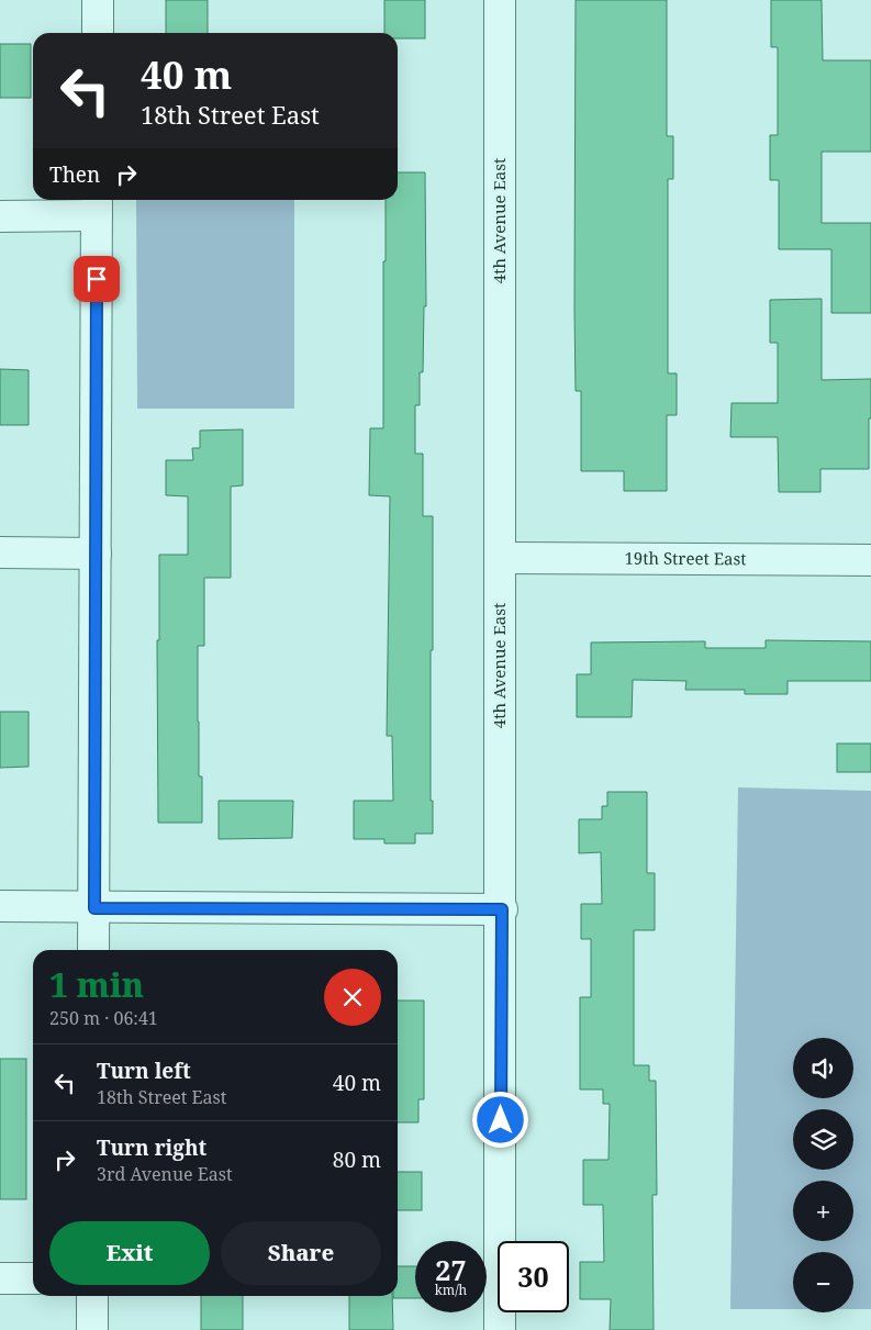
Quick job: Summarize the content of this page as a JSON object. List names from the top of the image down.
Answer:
{
  "streets": {
    "street": ["4th Avenue East", "19th Street East"]
  },
  "crossings": [
    ["4th Avenue East", "19th Street East"]
  ],
  "page": {
    "turn": ["40 m", "18th Street East"],
    "then": "Then",
    "heading": ["1 min", "250 m · 06:41"],
    "map_buttons": ["+", "−"],
    "list": [
      {
        "name": "Turn left",
        "note": "18th Street East",
        "value": "40 m"
      },
      {
        "name": "Turn right",
        "note": "3rd Avenue East",
        "value": "80 m"
      }
    ],
    "buttons": ["Exit", "Share"],
    "speed": "27 km/h",
    "limit": "30"
  }
}
